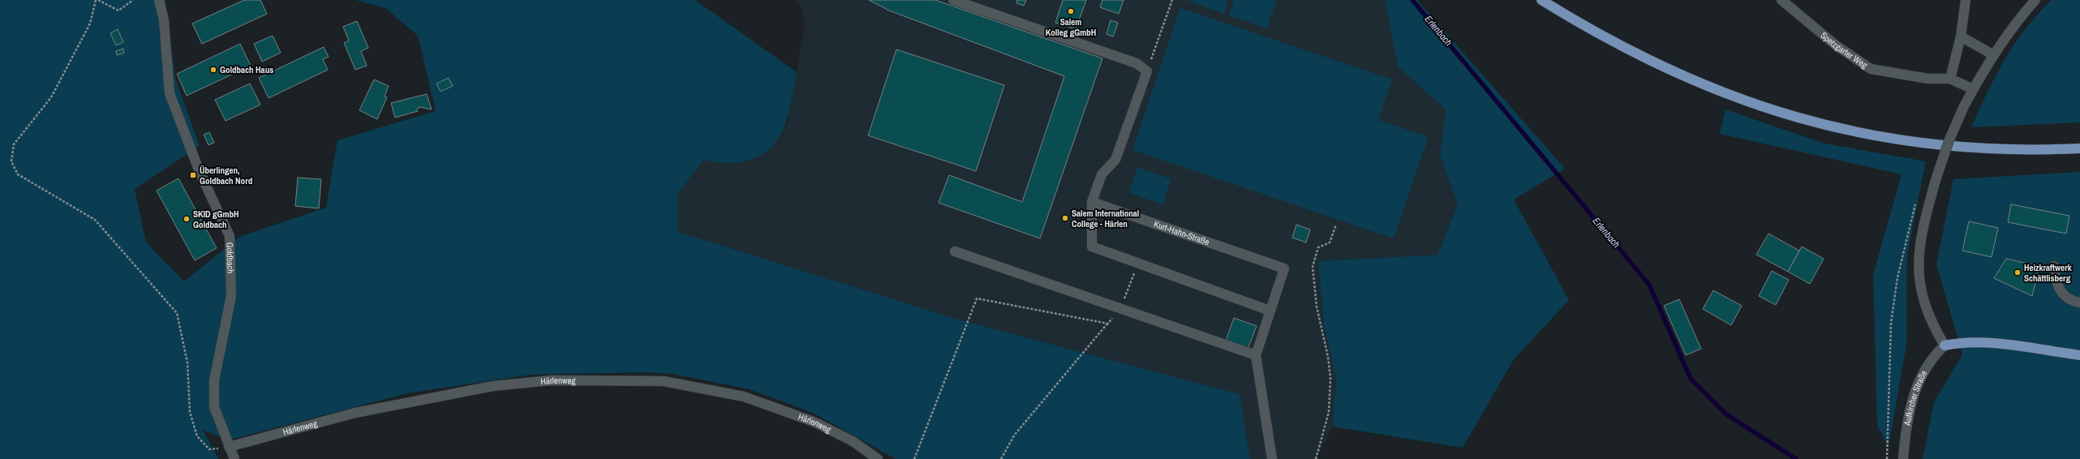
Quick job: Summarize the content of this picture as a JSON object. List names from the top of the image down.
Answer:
{
  "streets": {
    "street": [
      "Spetzgarter Weg",
      "Kurt-Hahn-Straße",
      "Goldbach",
      "Härlenweg",
      "Aufkircher Straße"
    ]
  },
  "crossings": [
    ["Goldbach", "Härlenweg"]
  ],
  "water": ["Erlenbach"],
  "places": {
    "other": [
      "Salem Kolleg gGmbH",
      "Goldbach Haus",
      "Salem International College - Härlen",
      "SKID gGmbH Goldbach",
      "Heizkraftwerk Schättlisberg"
    ],
    "transit": ["Überlingen, Goldbach Nord"]
  }
}
